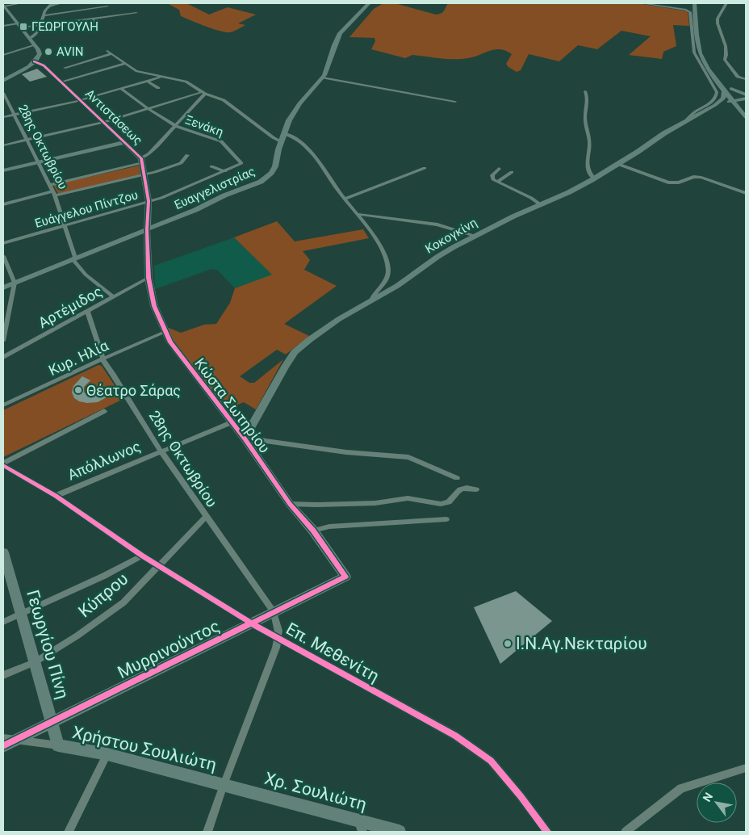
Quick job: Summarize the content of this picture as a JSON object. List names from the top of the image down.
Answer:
{
  "streets": {
    "street": [
      "Αντιστάσεως",
      "Ξενάκη",
      "28ης Οκτωβρίου",
      "Ευαγγελιστρίας",
      "Ευάγγελου Πίντζου",
      "Κοκογκίνη",
      "Αρτέμιδος",
      "Κυρ. Ηλία",
      "Κώστα Σωτηρίου",
      "Απόλλωνος",
      "Κύπρου",
      "Γεωργίου Πίνη",
      "Μυρρινούντος",
      "Επ. Μεθενίτη",
      "Χρήστου Σουλιώτη",
      "Χρ. Σουλιώτη"
    ]
  },
  "crossings": [
    ["Αντιστάσεως", "Ευαγγελιστρίας"],
    ["Αντιστάσεως", "Ευάγγελου Πίντζου"],
    ["Αντιστάσεως", "Κώστα Σωτηρίου"],
    ["Ξενάκη", "Ευάγγελου Πίντζου"],
    ["28ης Οκτωβρίου", "Ευαγγελιστρίας"],
    ["28ης Οκτωβρίου", "Ευάγγελου Πίντζου"],
    ["28ης Οκτωβρίου", "Αρτέμιδος"],
    ["28ης Οκτωβρίου", "Κυρ. Ηλία"],
    ["28ης Οκτωβρίου", "Απόλλωνος"],
    ["28ης Οκτωβρίου", "Κύπρου"],
    ["28ης Οκτωβρίου", "Μυρρινούντος"],
    ["Ευαγγελιστρίας", "Κώστα Σωτηρίου"],
    ["Κοκογκίνη", "Κώστα Σωτηρίου"],
    ["Αρτέμιδος", "Κώστα Σωτηρίου"],
    ["Κυρ. Ηλία", "Κώστα Σωτηρίου"],
    ["Κώστα Σωτηρίου", "Απόλλωνος"],
    ["Κώστα Σωτηρίου", "Μυρρινούντος"],
    ["Απόλλωνος", "Επ. Μεθενίτη"],
    ["Κύπρου", "Γεωργίου Πίνη"],
    ["Κύπρου", "Επ. Μεθενίτη"],
    ["Γεωργίου Πίνη", "Μυρρινούντος"],
    ["Γεωργίου Πίνη", "Χρήστου Σουλιώτη"],
    ["Μυρρινούντος", "Επ. Μεθενίτη"],
    ["Χρήστου Σουλιώτη", "Χρ. Σουλιώτη"]
  ],
  "places": {
    "transit": ["ΓΕΩΡΓΟΥΛΗ"],
    "other": ["AVIN", "Θέατρο Σάρας", "Ι.Ν.Αγ.Νεκταρίου"]
  },
  "north": "top left"
}
